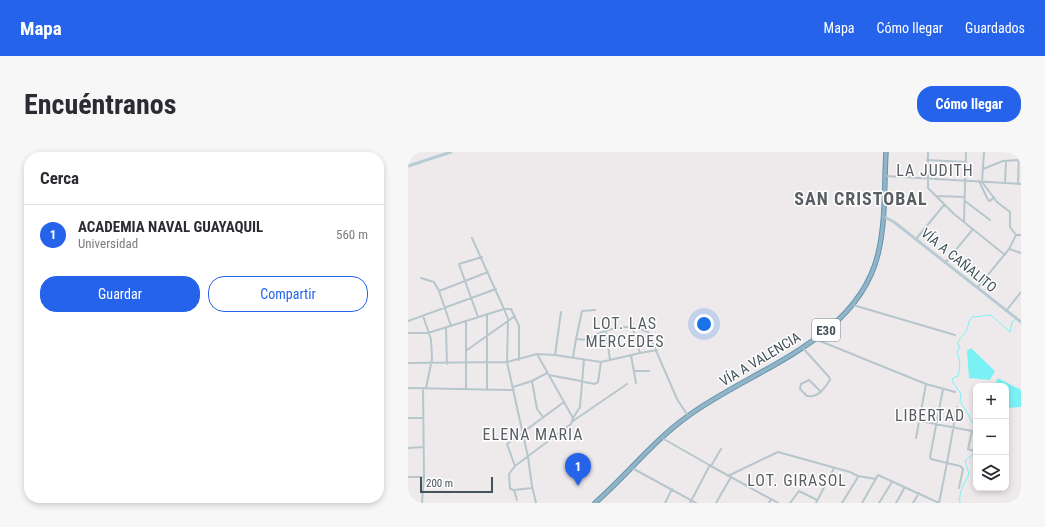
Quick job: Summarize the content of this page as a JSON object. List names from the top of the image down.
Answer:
{
  "streets": {
    "highway": ["E30", "VÍA A VALENCIA"],
    "main road": ["VÍA A CAÑALITO"]
  },
  "crossings": [
    ["VÍA A CAÑALITO", "VÍA A VALENCIA"],
    ["E30", "VÍA A VALENCIA"]
  ],
  "districts": [
    "LA JUDITH",
    "SAN CRISTOBAL",
    "LOT. LAS MERCEDES",
    "LIBERTAD",
    "ELENA MARIA",
    "LOT. GIRASOL"
  ],
  "scale_bar": "200 m",
  "page": {
    "header": "Mapa",
    "nav": ["Mapa", "Cómo llegar", "Guardados"],
    "buttons": [
      "Cómo llegar",
      ["Guardar", "Compartir"]
    ],
    "title": "Encuéntranos",
    "heading": "Cerca",
    "list": [
      {
        "mark": "1",
        "name": "ACADEMIA NAVAL GUAYAQUIL",
        "note": "Universidad",
        "value": "560 m"
      }
    ],
    "map_buttons": ["+", "−"],
    "pins": "1",
    "scale": "200 m"
  }
}
